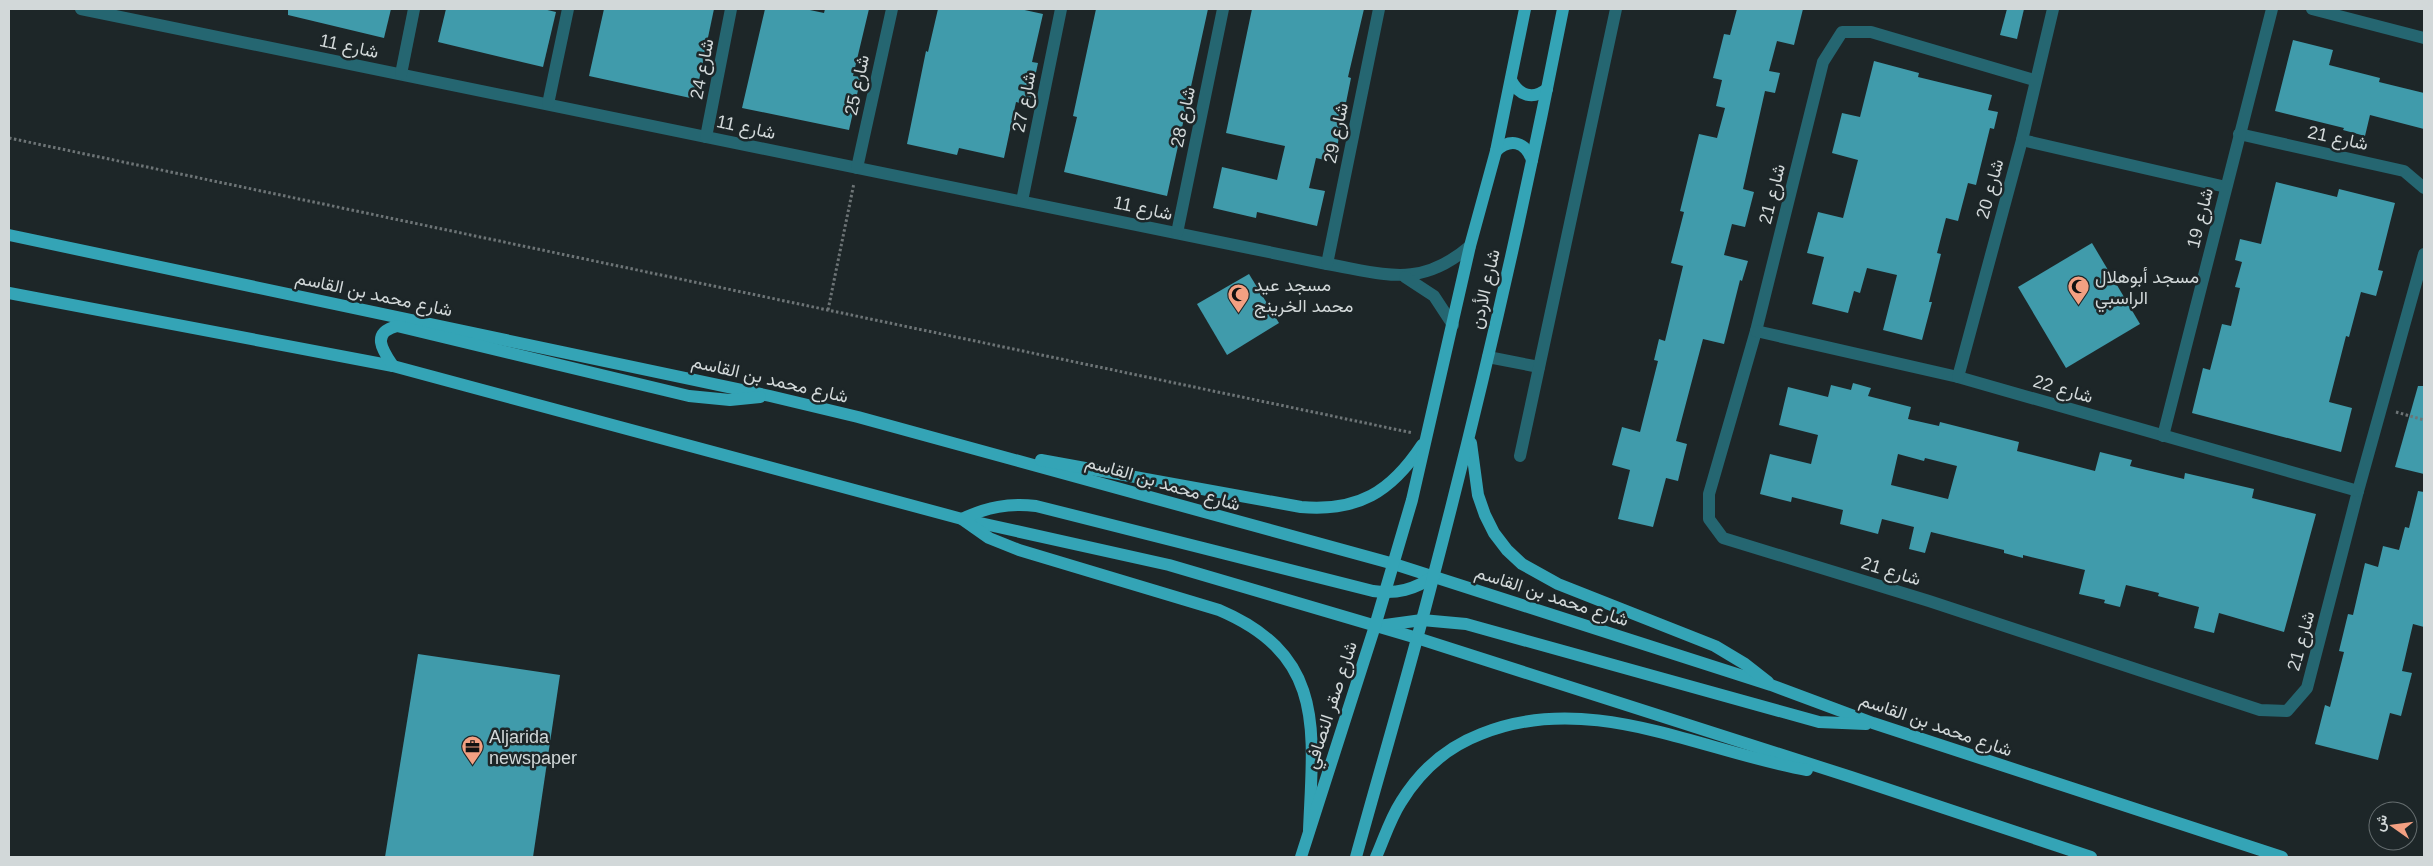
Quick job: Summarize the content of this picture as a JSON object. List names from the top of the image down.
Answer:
{
  "streets": {
    "main road": ["شارع الأردن", "شارع محمد بن القاسم", "شارع صقر النصافي"],
    "street": [
      "شارع 11",
      "شارع 24",
      "شارع 25",
      "شارع 27",
      "شارع 28",
      "شارع 29",
      "شارع 21",
      "شارع 20",
      "شارع 19",
      "شارع 22"
    ]
  },
  "crossings": [
    ["شارع 11", "شارع 24"],
    ["شارع 11", "شارع 25"],
    ["شارع 11", "شارع 27"],
    ["شارع 11", "شارع 28"],
    ["شارع 11", "شارع 29"],
    ["شارع 11", "شارع الأردن"],
    ["شارع 21", "شارع 20"],
    ["شارع 21", "شارع 19"],
    ["شارع 21", "شارع 22"],
    ["شارع 20", "شارع 22"],
    ["شارع 19", "شارع 22"],
    ["شارع الأردن", "شارع محمد بن القاسم"],
    ["شارع الأردن", "شارع صقر النصافي"],
    ["شارع محمد بن القاسم", "شارع صقر النصافي"]
  ],
  "places": {
    "mosque": ["مسجد أبوهلال الراسبي", "مسجد عيد محمد الخرينج"],
    "office": ["Aljarida newspaper"]
  },
  "north": "left"
}
